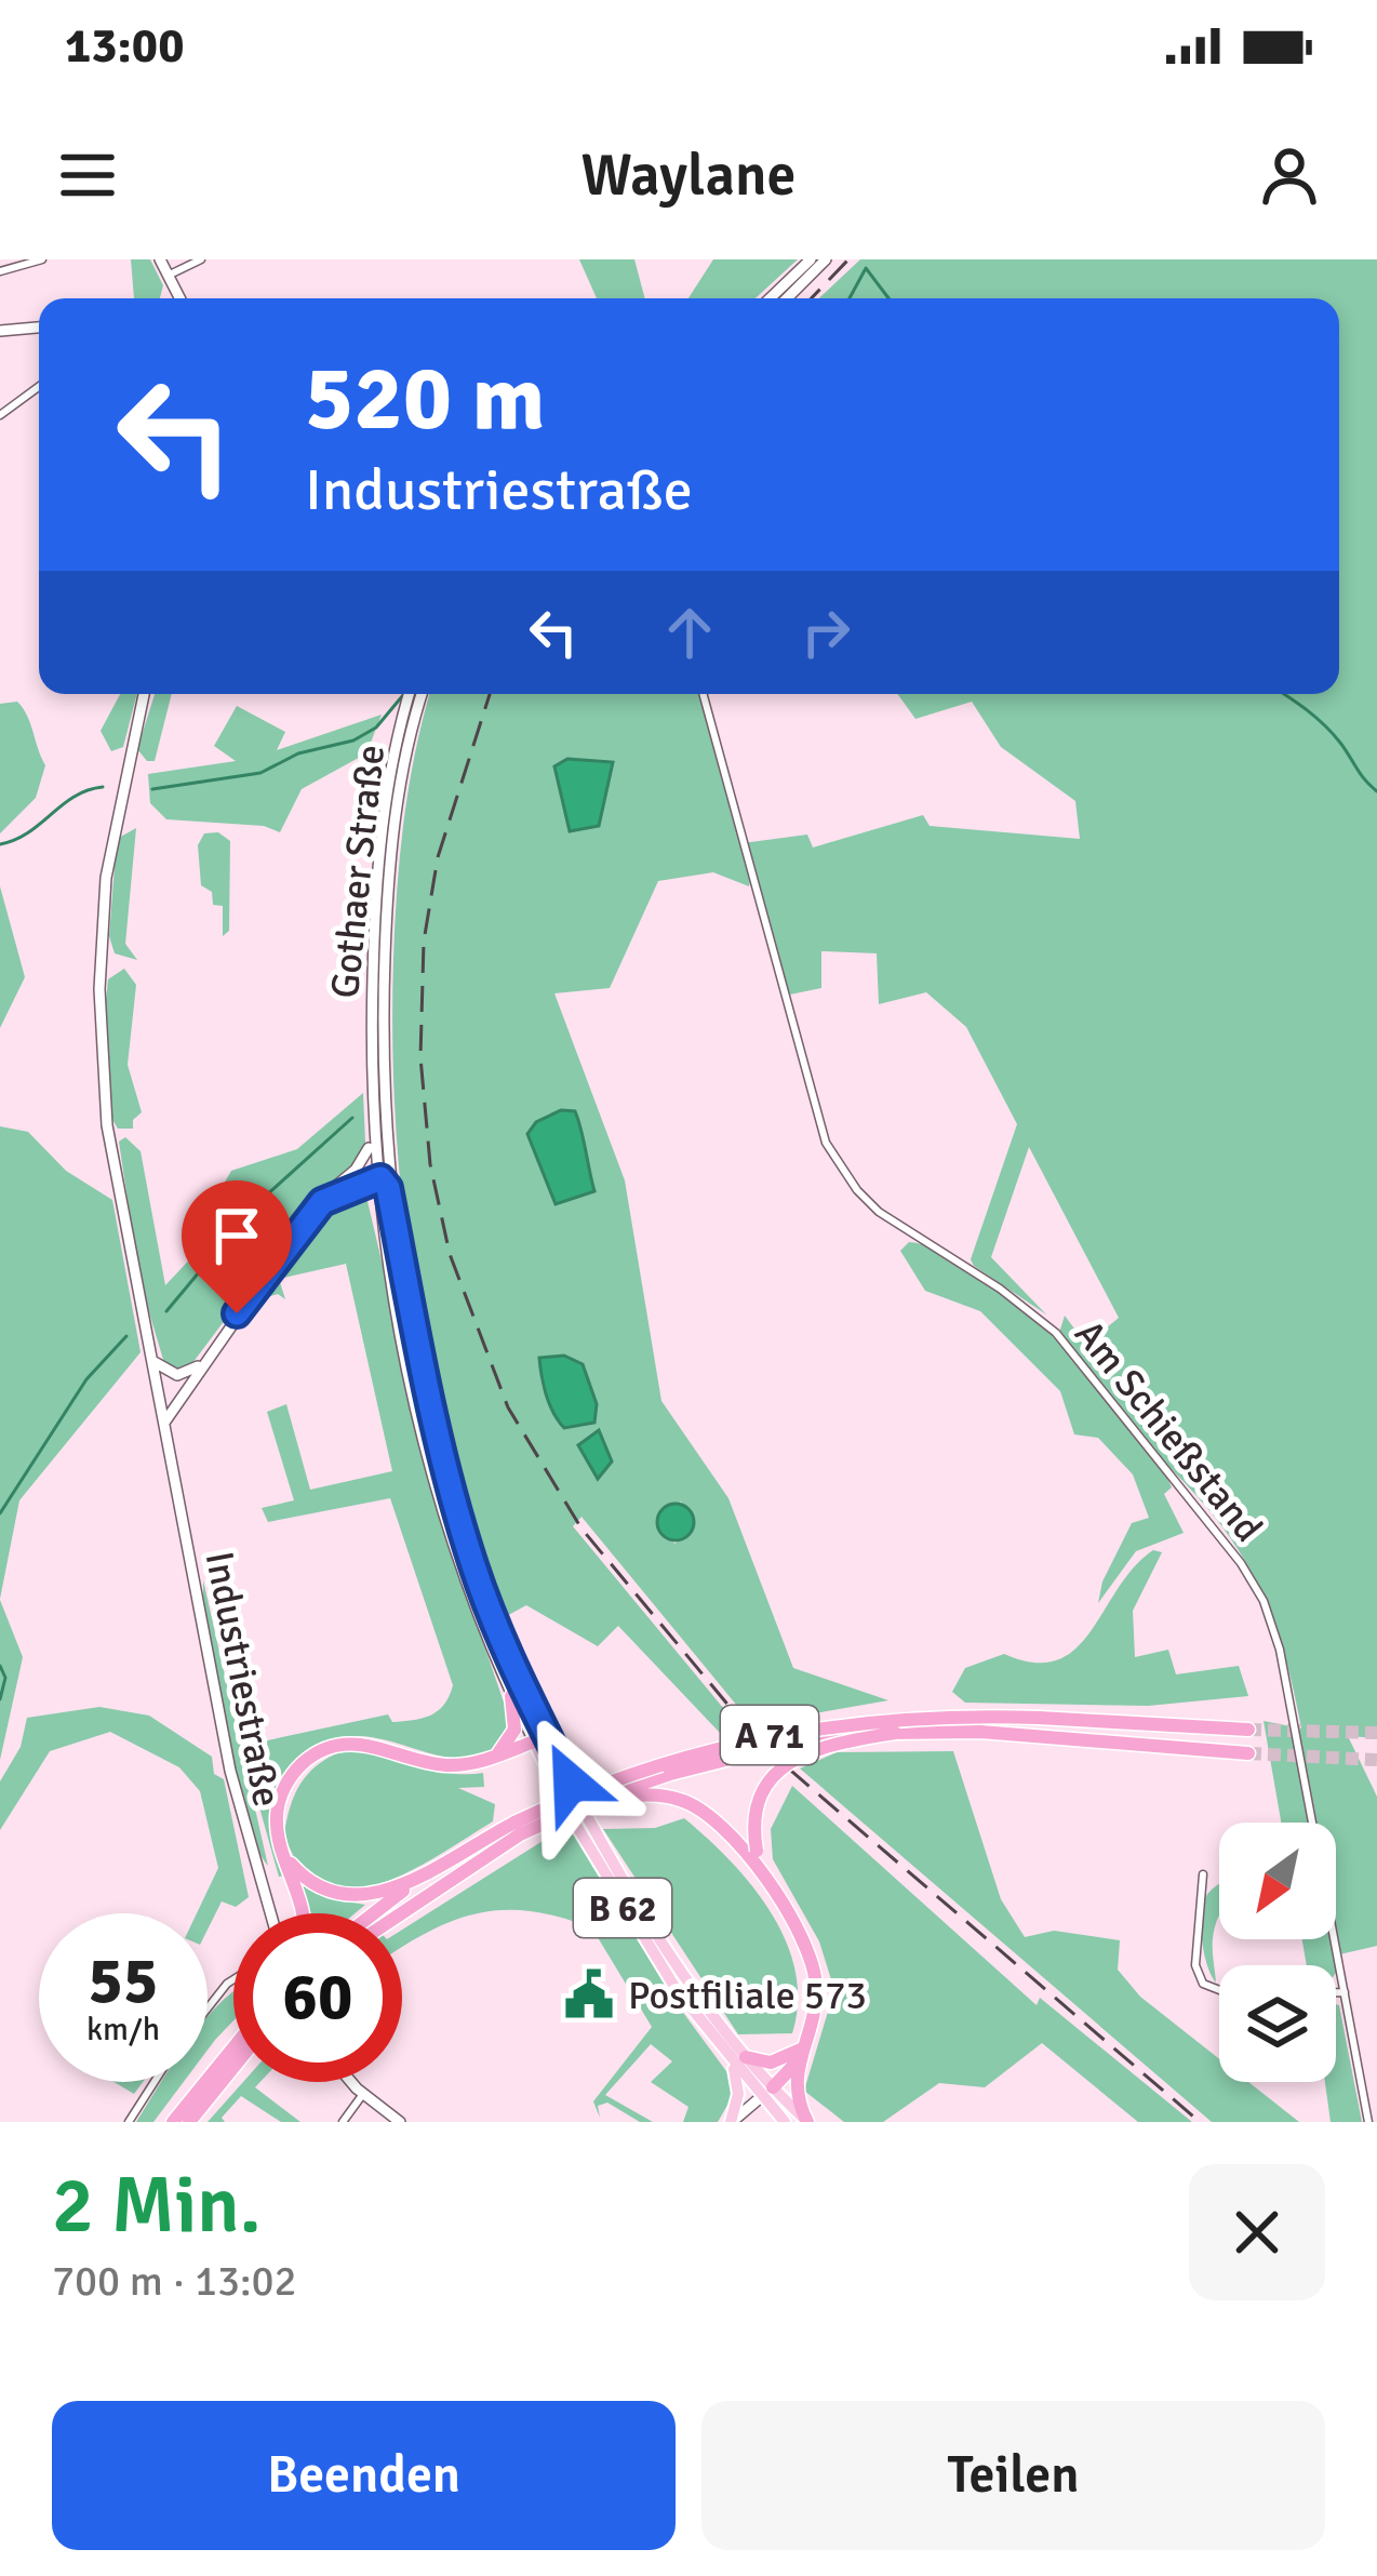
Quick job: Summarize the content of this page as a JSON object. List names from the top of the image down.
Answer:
{
  "streets": {
    "highway": ["A 71"],
    "main road": ["Gothaer Straße", "Industriestraße", "B 62"],
    "street": ["Am Schießstand"]
  },
  "crossings": [
    ["A 71", "B 62"]
  ],
  "places": {
    "public building": ["Postfiliale 573"]
  },
  "north": "bottom left",
  "page": {
    "status": "13:00",
    "header": "Waylane",
    "turn": ["520 m", "Industriestraße"],
    "speed": "55 km/h",
    "limit": "60",
    "heading": ["2 Min.", "700 m · 13:02"],
    "buttons": ["Beenden", "Teilen"]
  }
}
